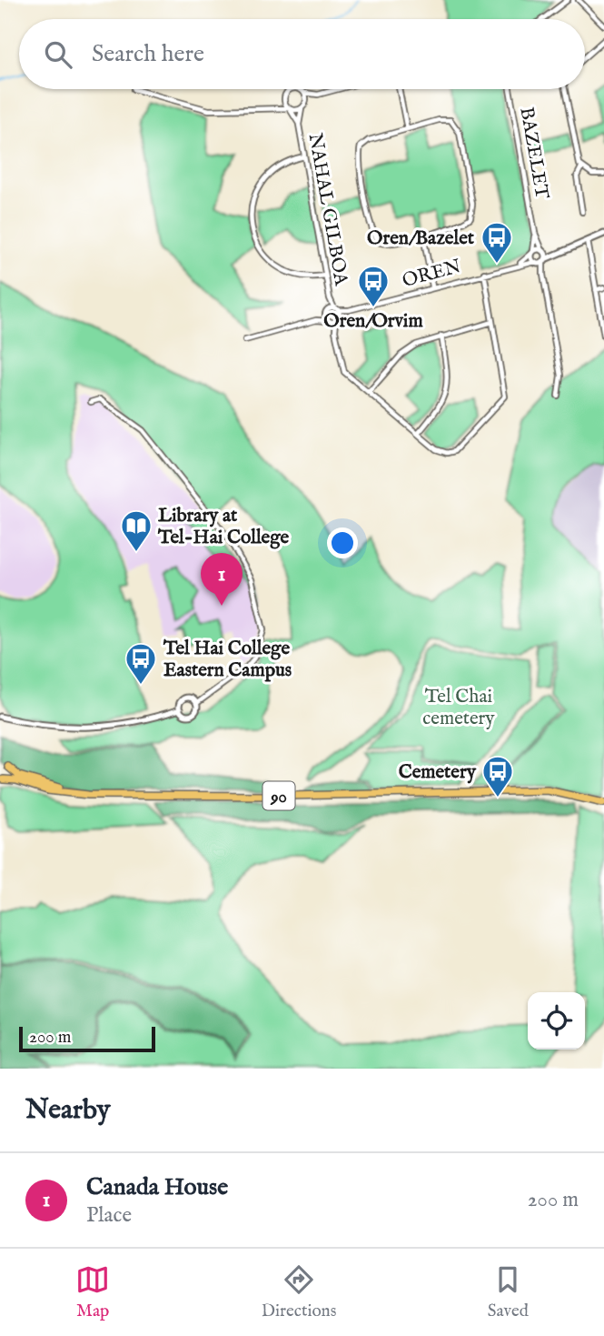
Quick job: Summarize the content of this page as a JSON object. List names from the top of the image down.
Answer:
{
  "streets": {
    "highway": ["90"],
    "street": ["BAZELET", "NAHAL GILBOA", "OREN"]
  },
  "crossings": [
    ["BAZELET", "OREN"],
    ["NAHAL GILBOA", "OREN"]
  ],
  "parks": ["Tel Chai cemetery"],
  "places": {
    "bus stop": [
      "Oren/Bazelet",
      "Oren/Orvim",
      "Tel Hai College Eastern Campus",
      "Cemetery"
    ],
    "library": ["Library at Tel-Hai College"]
  },
  "scale_bar": "200 m",
  "page": {
    "search": "Search here",
    "pins": "1",
    "scale": "200 m",
    "heading": "Nearby",
    "list": [
      {
        "mark": "1",
        "name": "Canada House",
        "note": "Place",
        "value": "200 m"
      }
    ],
    "nav": ["Map", "Directions", "Saved"]
  }
}
